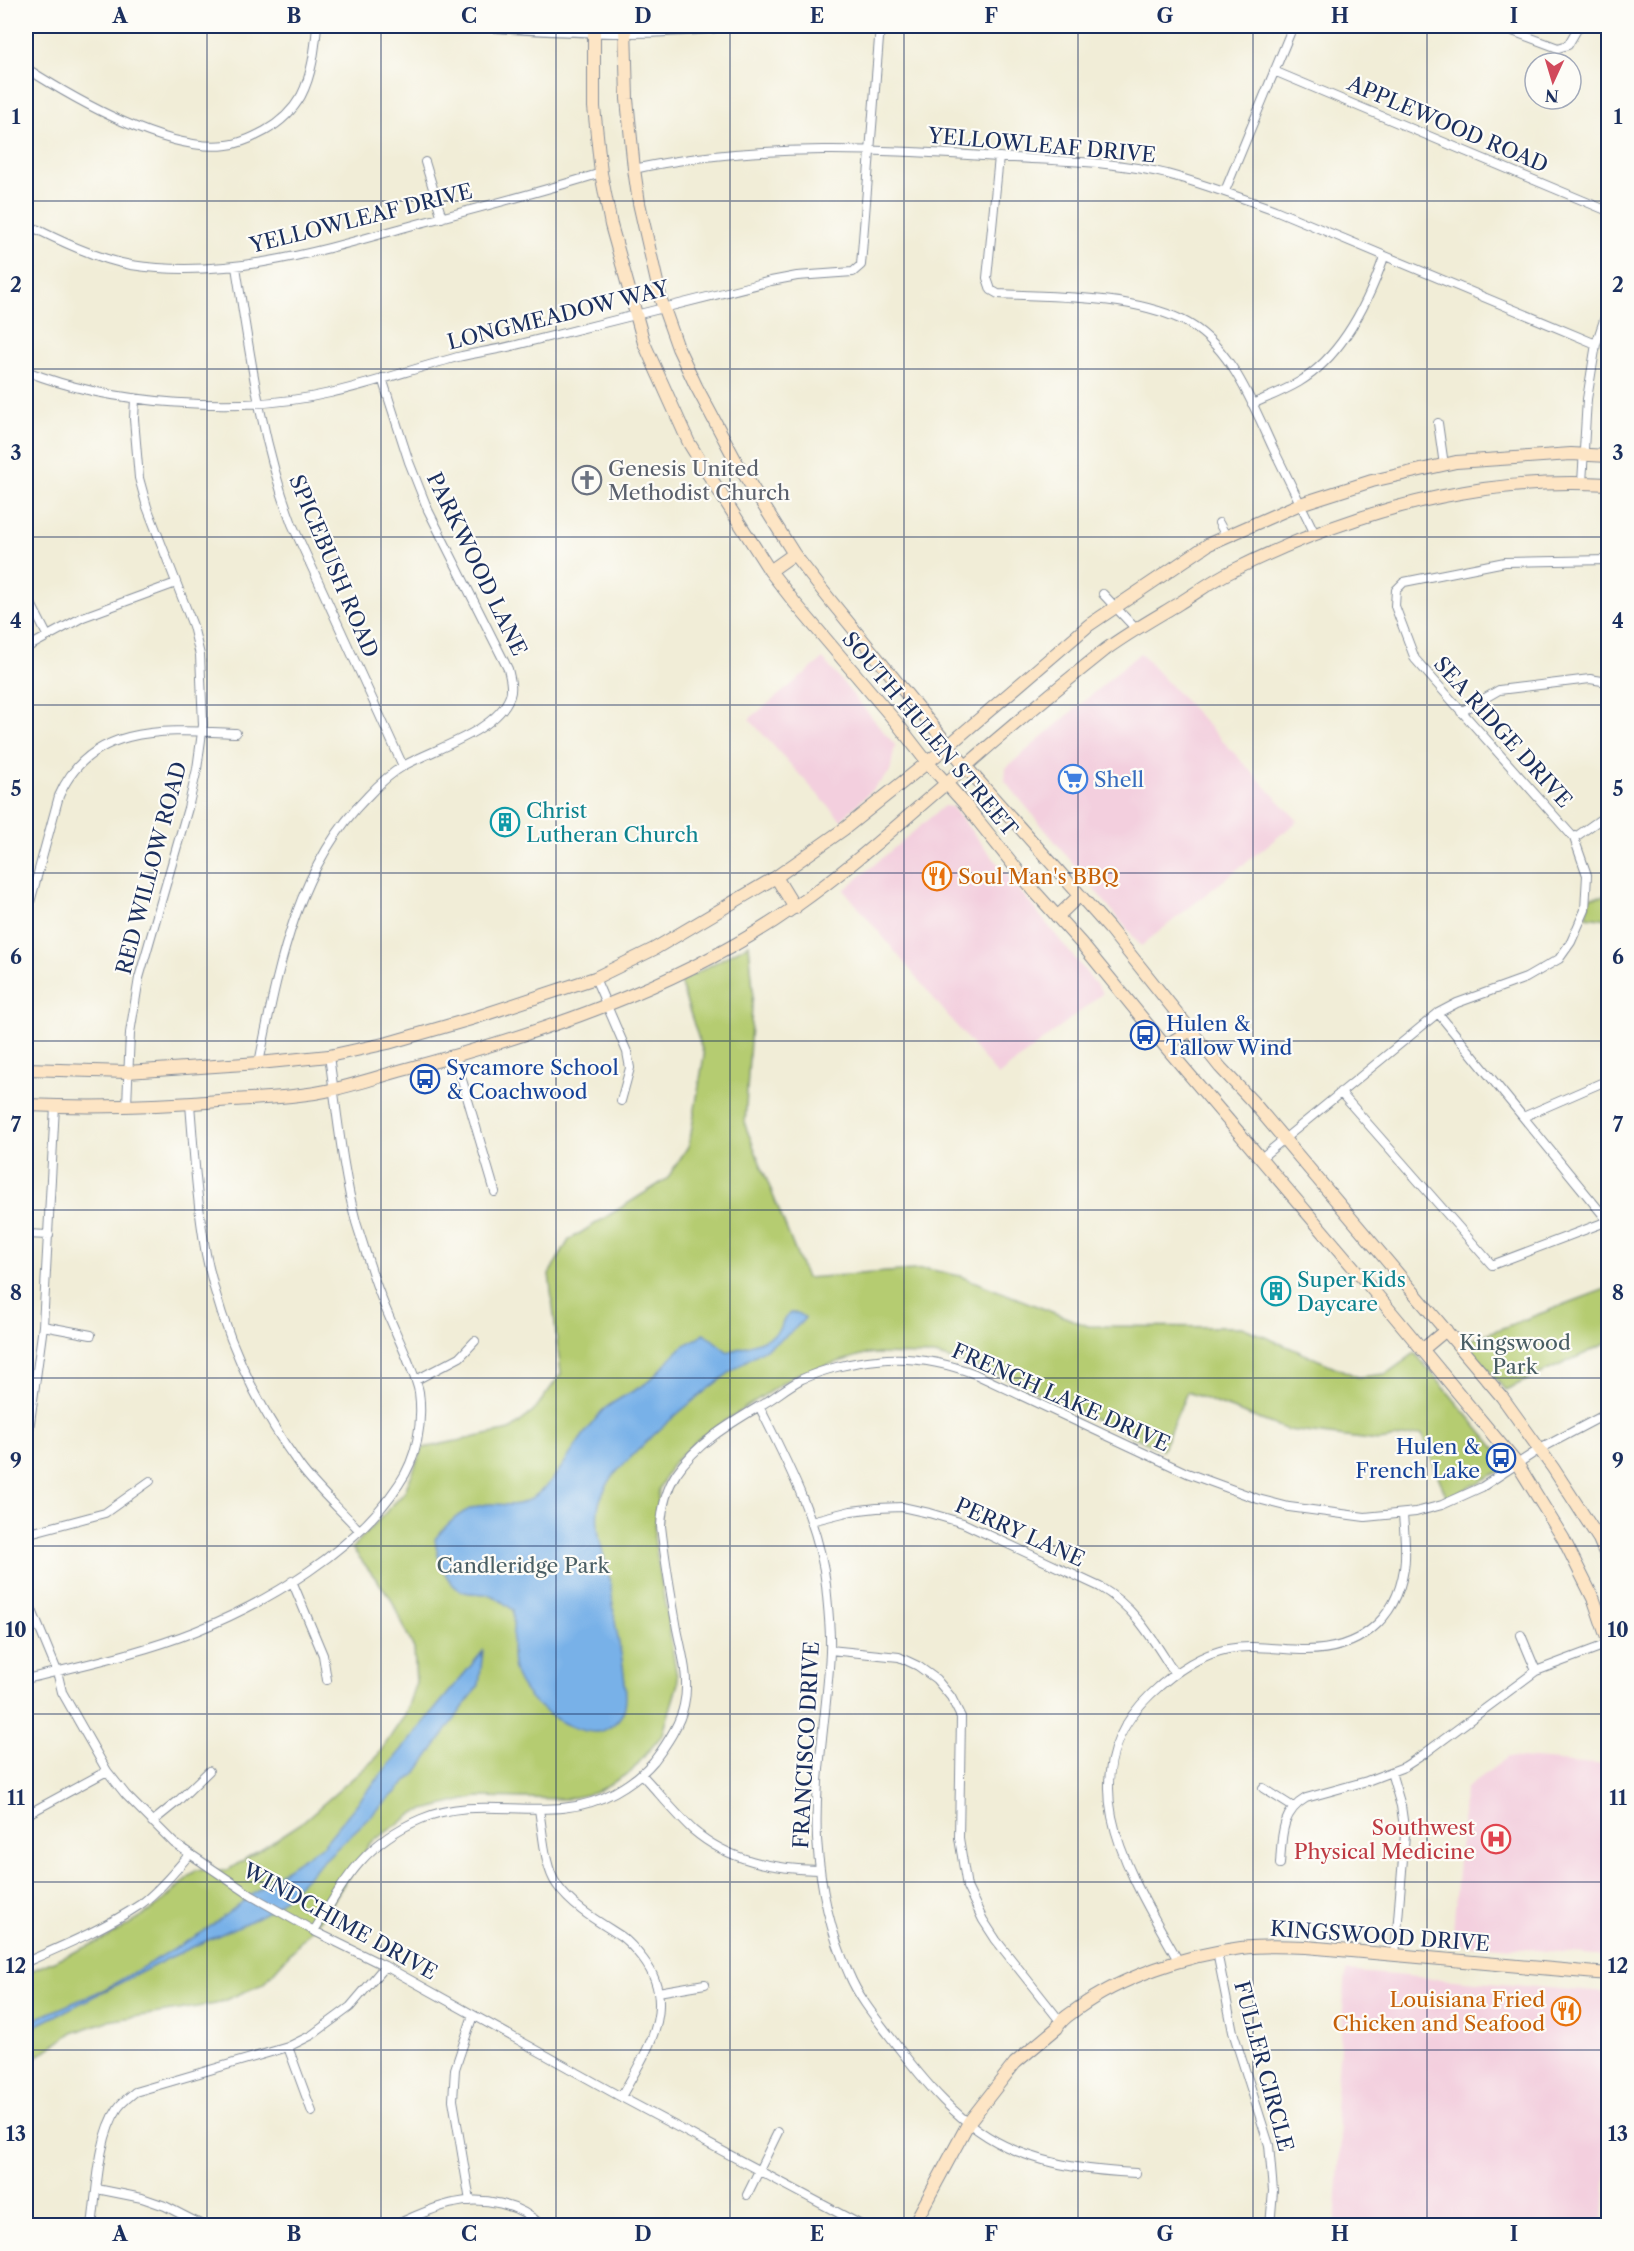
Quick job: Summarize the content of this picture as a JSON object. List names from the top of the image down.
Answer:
{
  "streets": {
    "main road": ["SOUTH HULEN STREET", "KINGSWOOD DRIVE"],
    "street": [
      "APPLEWOOD ROAD",
      "YELLOWLEAF DRIVE",
      "LONGMEADOW WAY",
      "PARKWOOD LANE",
      "SPICEBUSH ROAD",
      "SEA RIDGE DRIVE",
      "RED WILLOW ROAD",
      "FRENCH LAKE DRIVE",
      "PERRY LANE",
      "FRANCISCO DRIVE",
      "WINDCHIME DRIVE",
      "FULLER CIRCLE"
    ]
  },
  "crossings": [
    ["YELLOWLEAF DRIVE", "LONGMEADOW WAY"],
    ["YELLOWLEAF DRIVE", "SPICEBUSH ROAD"],
    ["YELLOWLEAF DRIVE", "SOUTH HULEN STREET"],
    ["LONGMEADOW WAY", "PARKWOOD LANE"],
    ["LONGMEADOW WAY", "SPICEBUSH ROAD"],
    ["LONGMEADOW WAY", "SOUTH HULEN STREET"],
    ["LONGMEADOW WAY", "RED WILLOW ROAD"],
    ["PARKWOOD LANE", "SPICEBUSH ROAD"],
    ["SEA RIDGE DRIVE", "SOUTH HULEN STREET"],
    ["SOUTH HULEN STREET", "FRENCH LAKE DRIVE"],
    ["FRENCH LAKE DRIVE", "FRANCISCO DRIVE"],
    ["FRENCH LAKE DRIVE", "WINDCHIME DRIVE"],
    ["PERRY LANE", "FRANCISCO DRIVE"],
    ["FRANCISCO DRIVE", "KINGSWOOD DRIVE"],
    ["KINGSWOOD DRIVE", "FULLER CIRCLE"]
  ],
  "parks": ["Kingswood Park", "Candleridge Park"],
  "places": {
    "church": ["Genesis United Methodist Church"],
    "supermarket": ["Shell"],
    "building": ["Christ Lutheran Church", "Super Kids Daycare"],
    "restaurant": ["Soul Man's BBQ", "Louisiana Fried Chicken and Seafood"],
    "bus stop": ["Hulen & Tallow Wind", "Sycamore School & Coachwood", "Hulen & French Lake"],
    "hospital": ["Southwest Physical Medicine"]
  },
  "north": "bottom",
  "grid": {
    "columns": [
      "A",
      "B",
      "C",
      "D",
      "E",
      "F",
      "G",
      "H",
      "I"
    ],
    "rows": [
      "1",
      "2",
      "3",
      "4",
      "5",
      "6",
      "7",
      "8",
      "9",
      "10",
      "11",
      "12",
      "13"
    ]
  }
}
